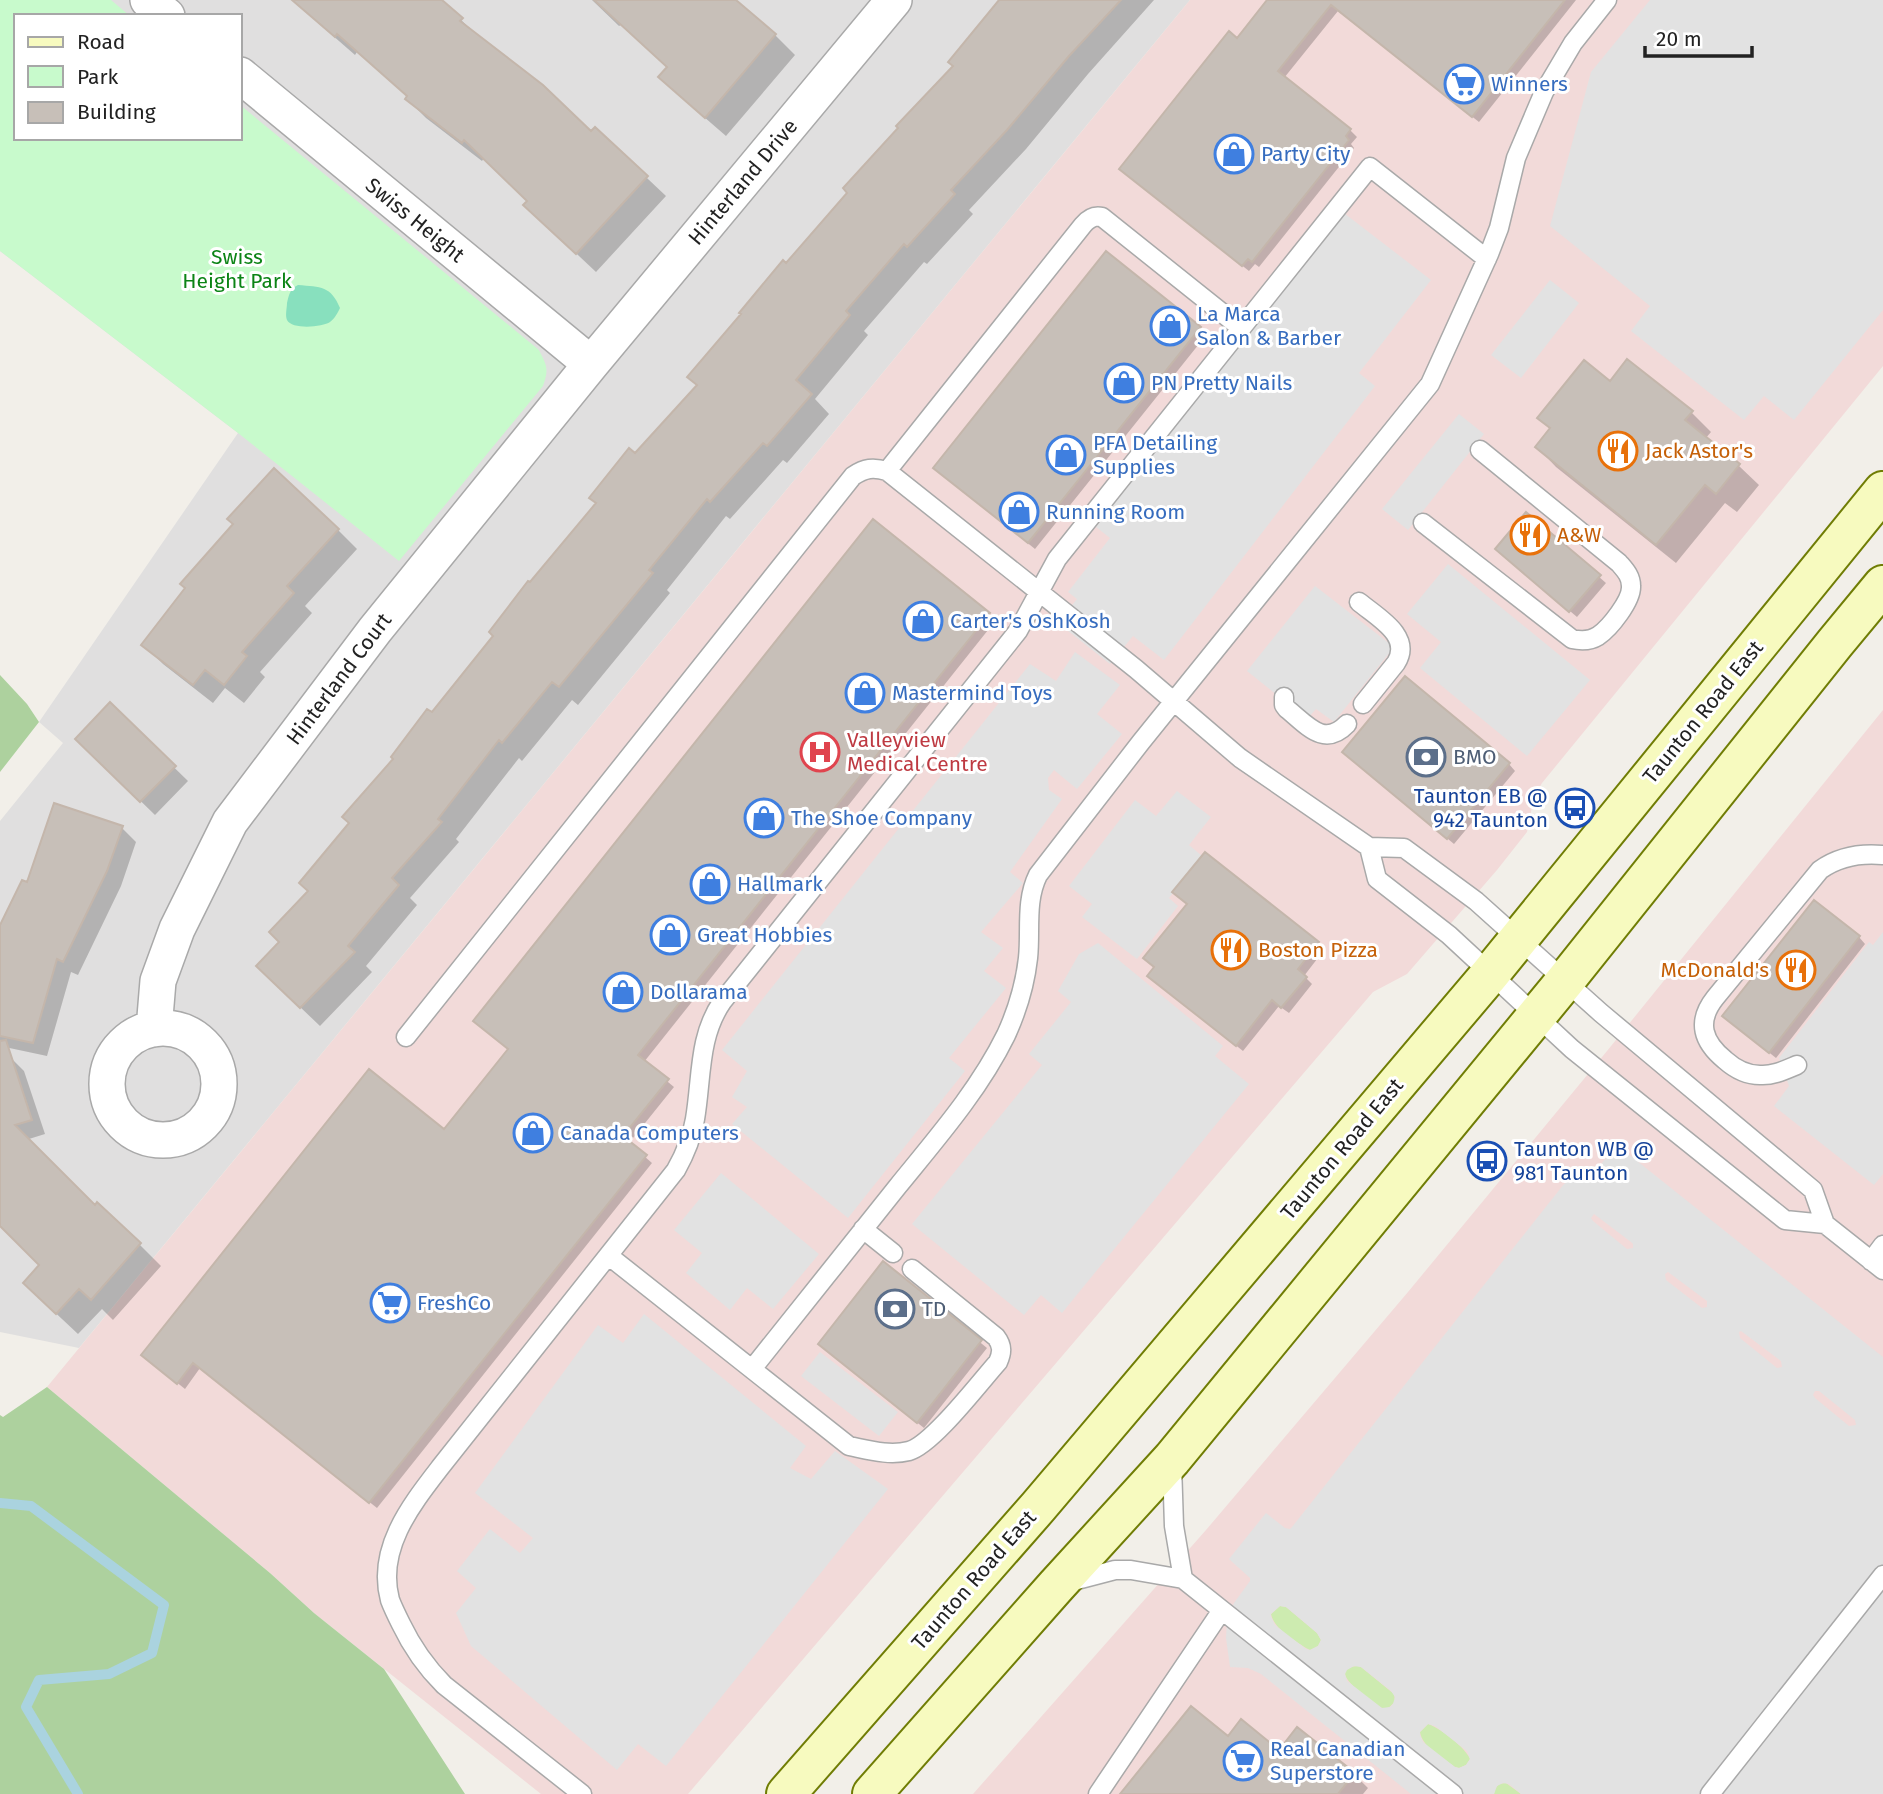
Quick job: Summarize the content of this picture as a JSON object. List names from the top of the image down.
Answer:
{
  "streets": {
    "main road": ["Taunton Road East"],
    "street": ["Hinterland Drive", "Swiss Height", "Hinterland Court"]
  },
  "crossings": [
    ["Hinterland Drive", "Swiss Height"],
    ["Hinterland Drive", "Hinterland Court"],
    ["Swiss Height", "Hinterland Court"]
  ],
  "parks": ["Swiss Height Park"],
  "places": {
    "supermarket": ["Winners", "FreshCo", "Real Canadian Superstore"],
    "shop": [
      "Party City",
      "La Marca Salon & Barber",
      "PN Pretty Nails",
      "PFA Detailing Supplies",
      "Running Room",
      "Carter's OshKosh",
      "Mastermind Toys",
      "The Shoe Company",
      "Hallmark",
      "Great Hobbies",
      "Dollarama",
      "Canada Computers"
    ],
    "restaurant": [
      "Jack Astor's",
      "A&W",
      "Boston Pizza",
      "McDonald's"
    ],
    "hospital": ["Valleyview Medical Centre"],
    "bank": ["BMO", "TD"],
    "bus stop": ["Taunton EB @ 942 Taunton", "Taunton WB @ 981 Taunton"]
  },
  "legend": ["Road", "Park", "Building"],
  "scale_bar": "20 m"
}
